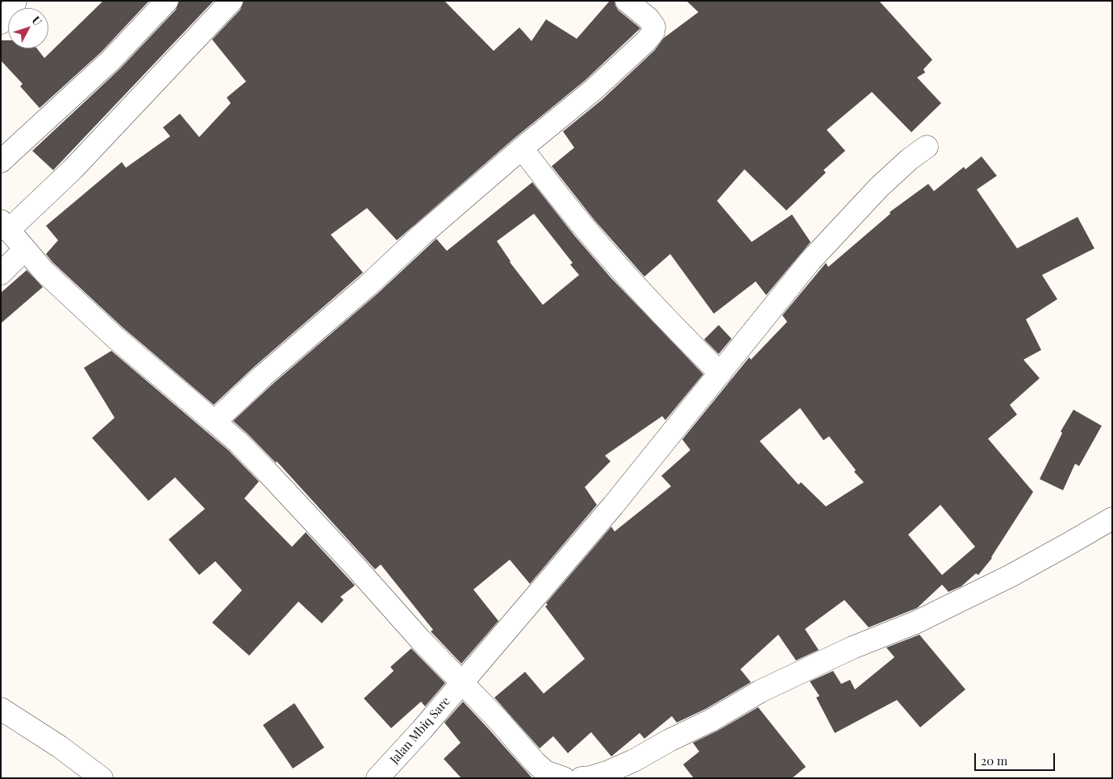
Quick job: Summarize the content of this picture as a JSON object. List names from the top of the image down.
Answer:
{
  "streets": {
    "street": ["Jalan Mbiq Sare"]
  },
  "scale_bar": "20 m",
  "north": "top right"
}
